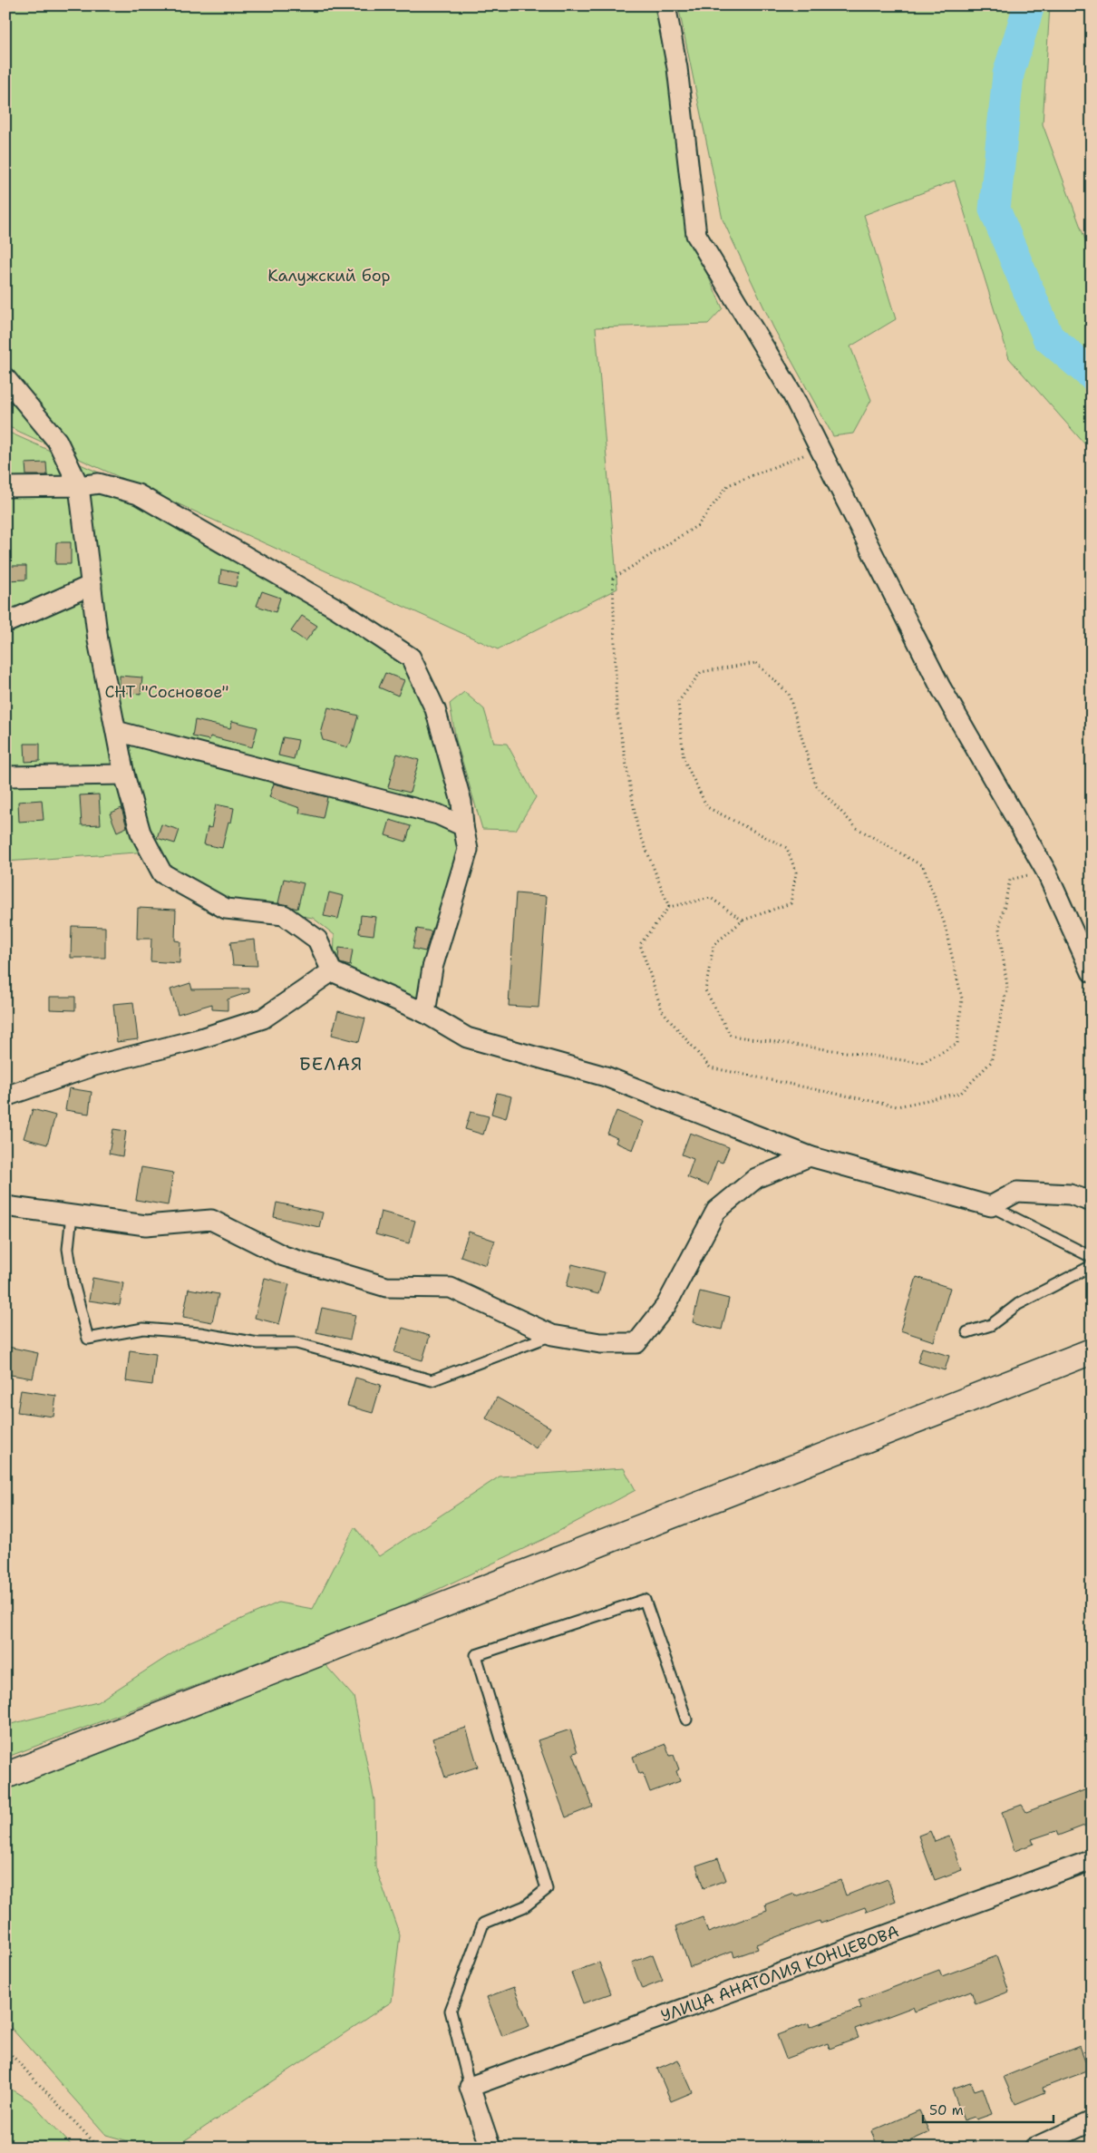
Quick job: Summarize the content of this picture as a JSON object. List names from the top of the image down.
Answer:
{
  "streets": {
    "street": ["УЛИЦА АНАТОЛИЯ КОНЦЕВОВА"]
  },
  "districts": ["БЕЛАЯ"],
  "parks": ["Калужский бор", "СНТ \"Сосновое\""],
  "scale_bar": "50 m"
}
